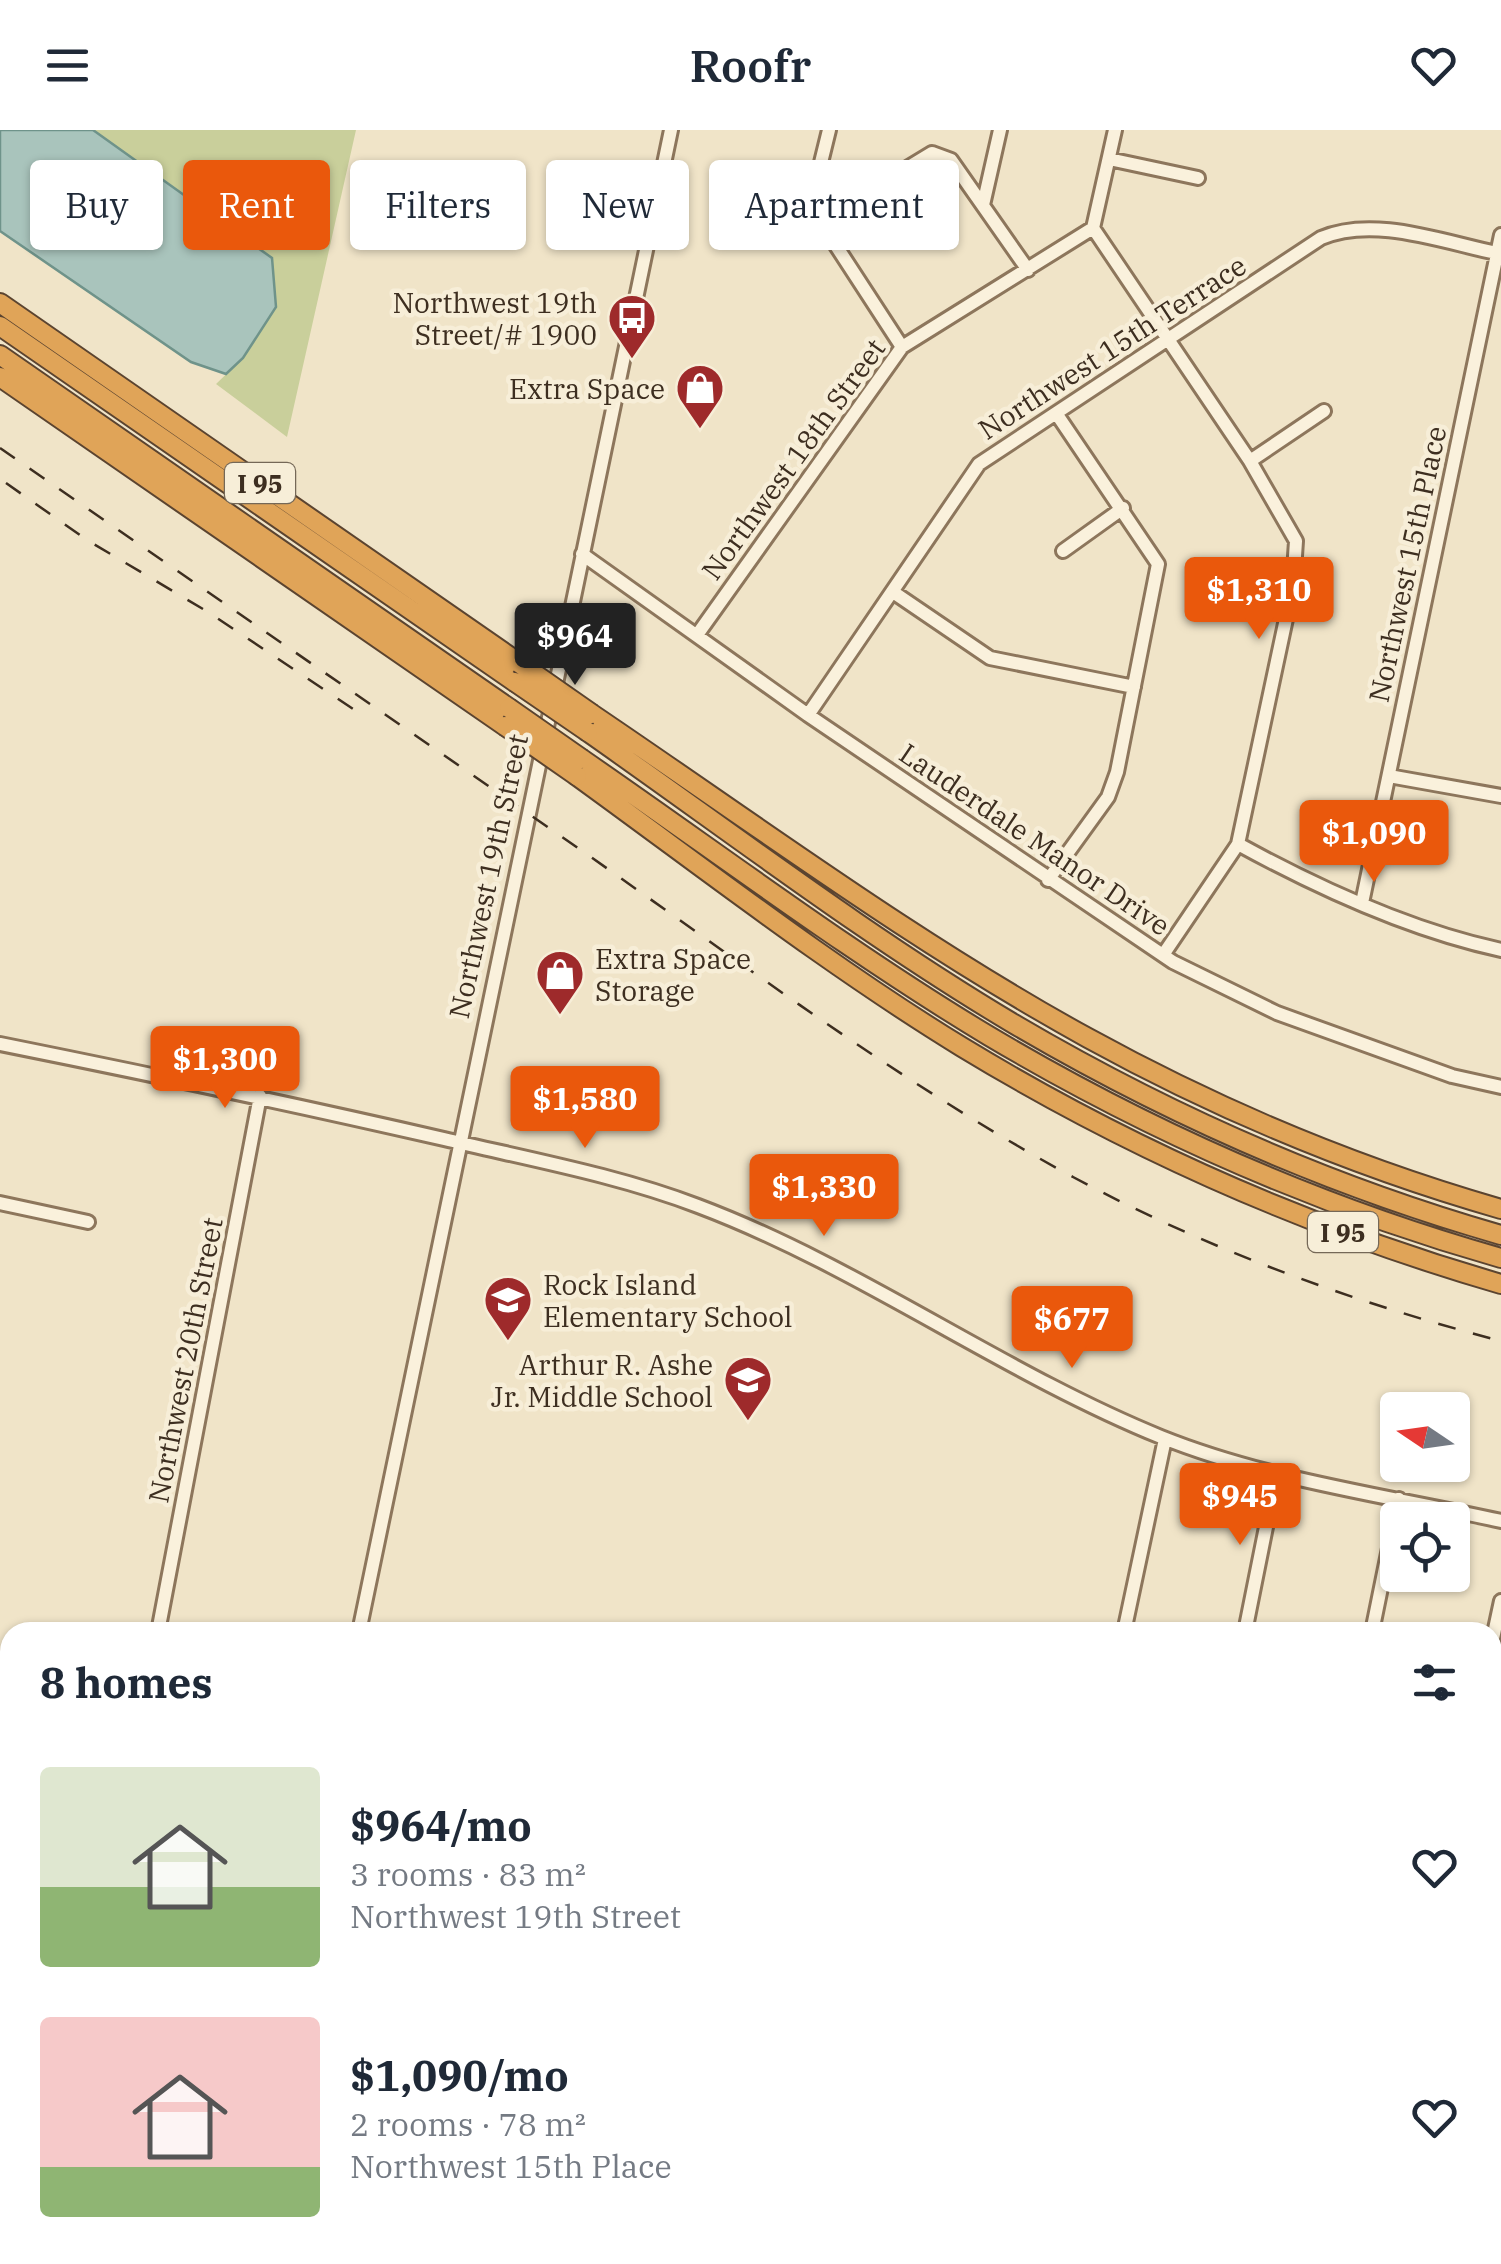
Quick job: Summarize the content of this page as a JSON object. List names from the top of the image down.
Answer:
{
  "streets": {
    "highway": ["I 95"],
    "street": [
      "Northwest 15th Terrace",
      "Northwest 18th Street",
      "Northwest 15th Place",
      "Lauderdale Manor Drive",
      "Northwest 19th Street",
      "Northwest 20th Street"
    ]
  },
  "crossings": [
    ["Northwest 15th Terrace", "Northwest 15th Place"],
    ["Northwest 15th Terrace", "Lauderdale Manor Drive"],
    ["Northwest 18th Street", "Lauderdale Manor Drive"],
    ["Lauderdale Manor Drive", "Northwest 19th Street"]
  ],
  "places": {
    "bus stop": ["Northwest 19th Street/# 1900"],
    "shop": ["Extra Space", "Extra Space Storage"],
    "school or university": ["Rock Island Elementary School", "Arthur R. Ashe Jr. Middle School"]
  },
  "north": "left",
  "page": {
    "header": "Roofr",
    "chip": [
      "Buy",
      "Rent",
      "Filters",
      "New",
      "Apartment"
    ],
    "price": [
      "$1,310",
      "$964",
      "$1,090",
      "$1,300",
      "$1,580",
      "$1,330",
      "$677",
      "$945"
    ],
    "heading": "8 homes",
    "list": [
      {
        "name": "$964/mo",
        "note": "3 rooms · 83 m² · Northwest 19th Street"
      },
      {
        "name": "$1,090/mo",
        "note": "2 rooms · 78 m² · Northwest 15th Place"
      }
    ]
  }
}
